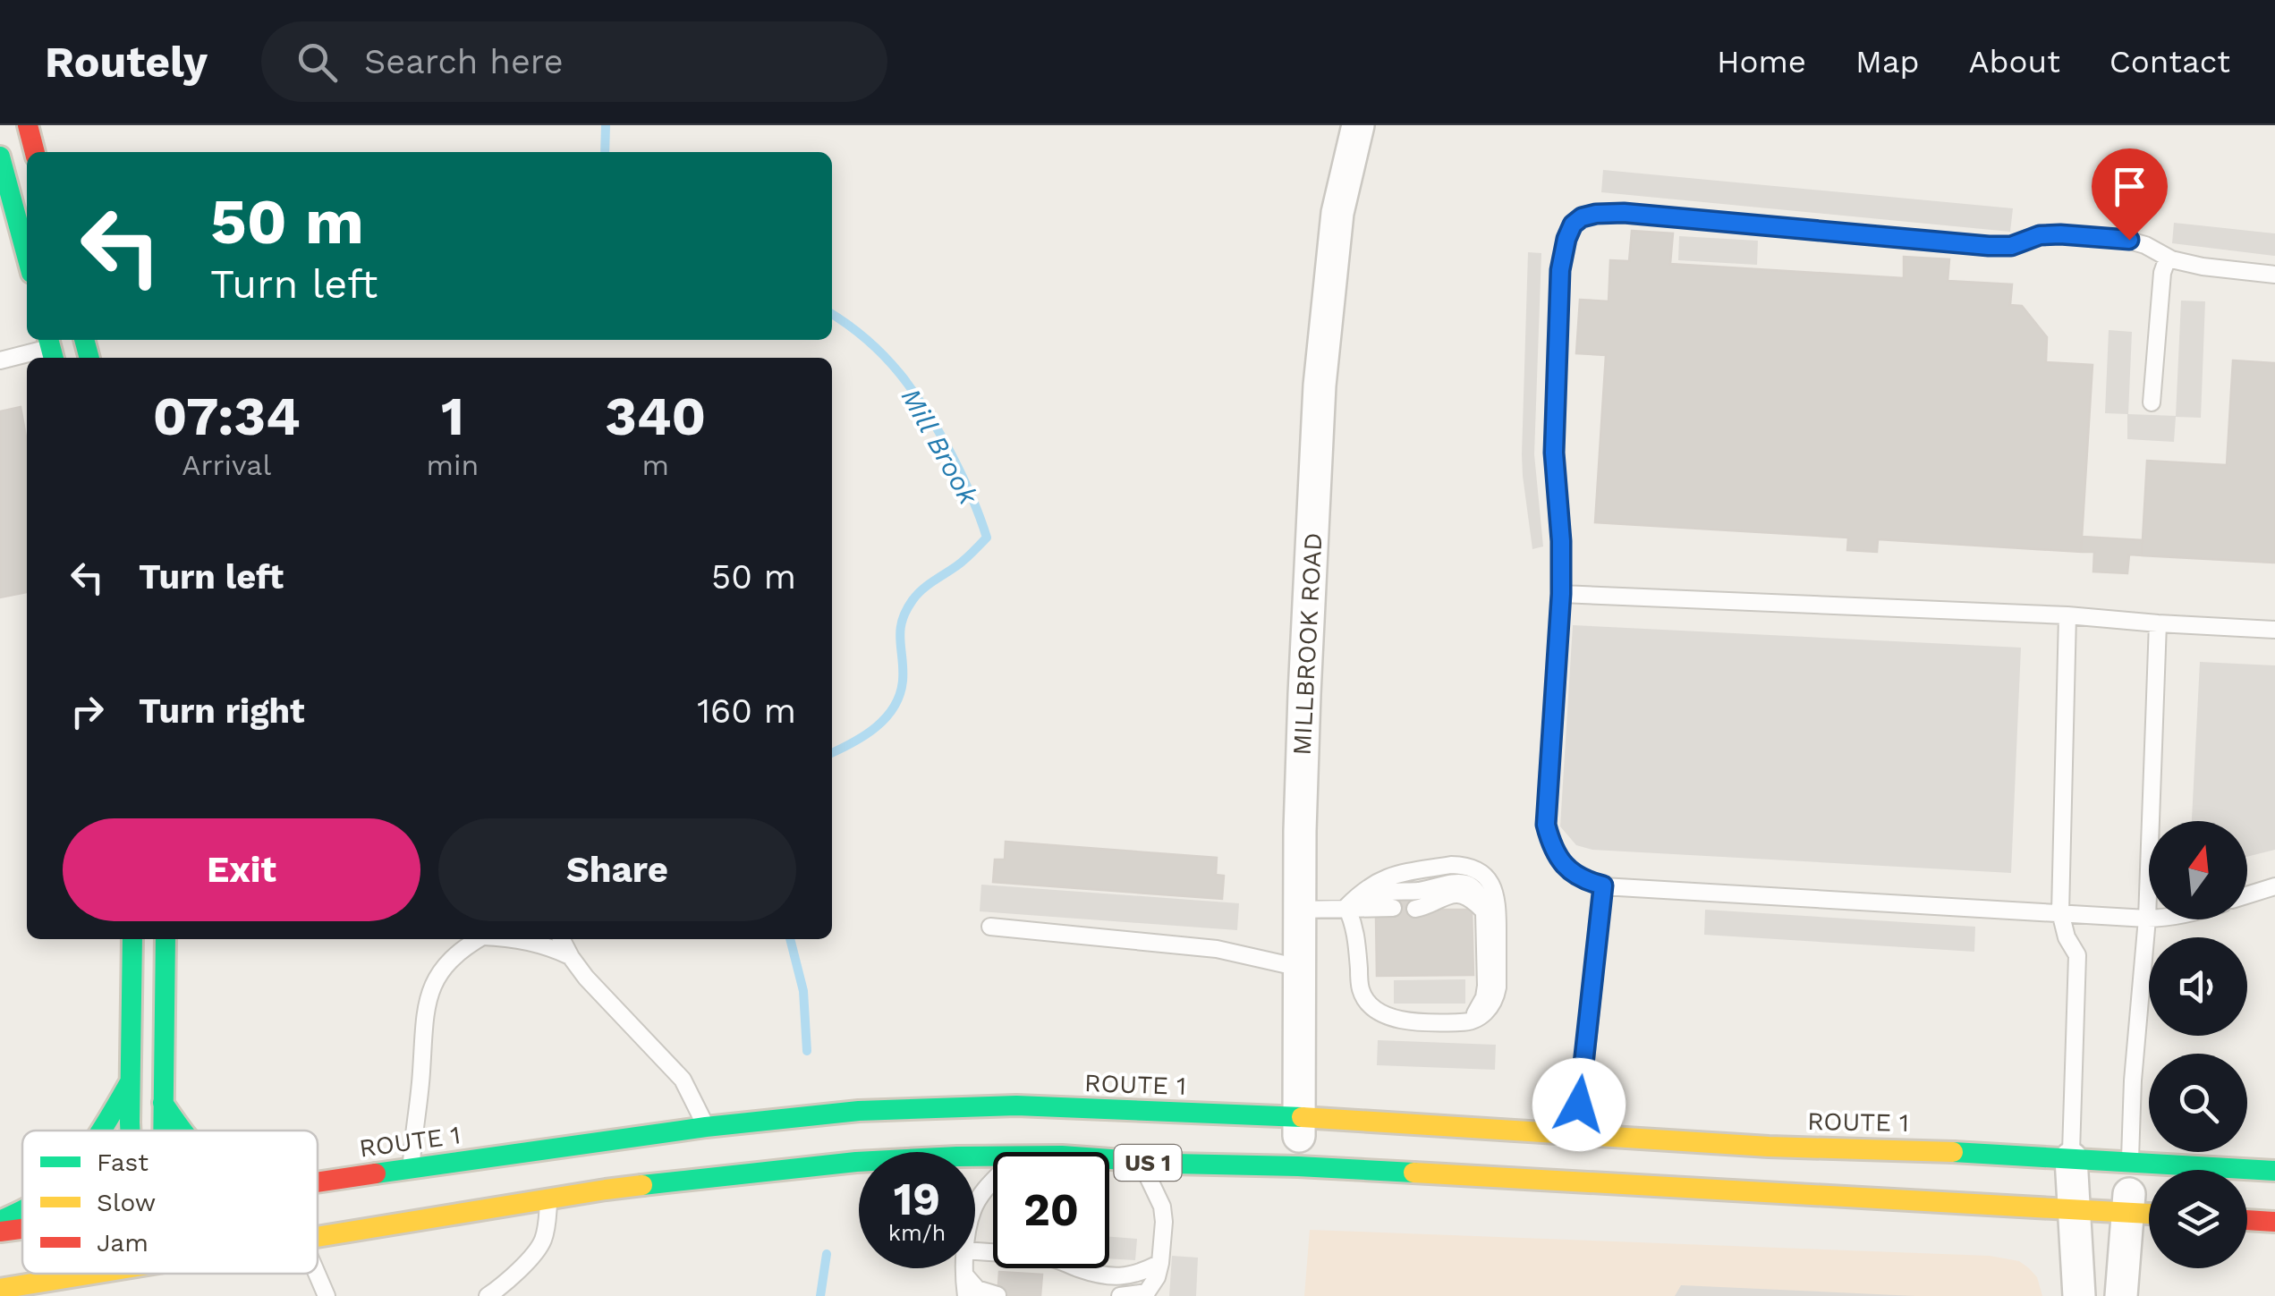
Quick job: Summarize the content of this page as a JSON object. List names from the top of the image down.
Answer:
{
  "streets": {
    "main road": ["ROUTE 1", "US 1"],
    "street": ["MILLBROOK ROAD"]
  },
  "crossings": [
    ["MILLBROOK ROAD", "ROUTE 1"],
    ["MILLBROOK ROAD", "US 1"]
  ],
  "water": ["Mill Brook"],
  "legend": ["Fast", "Slow", "Jam"],
  "north": "top",
  "page": {
    "header": "Routely",
    "search": "Search here",
    "nav": [
      "Home",
      "Map",
      "About",
      "Contact"
    ],
    "turn": ["50 m", "Turn left"],
    "eta": [
      "07:34",
      "Arrival",
      "1",
      "min",
      "340",
      "m"
    ],
    "list": [
      {
        "name": "Turn left",
        "value": "50 m"
      },
      {
        "name": "Turn right",
        "value": "160 m"
      }
    ],
    "buttons": ["Exit", "Share"],
    "speed": "19 km/h",
    "limit": "20"
  }
}
